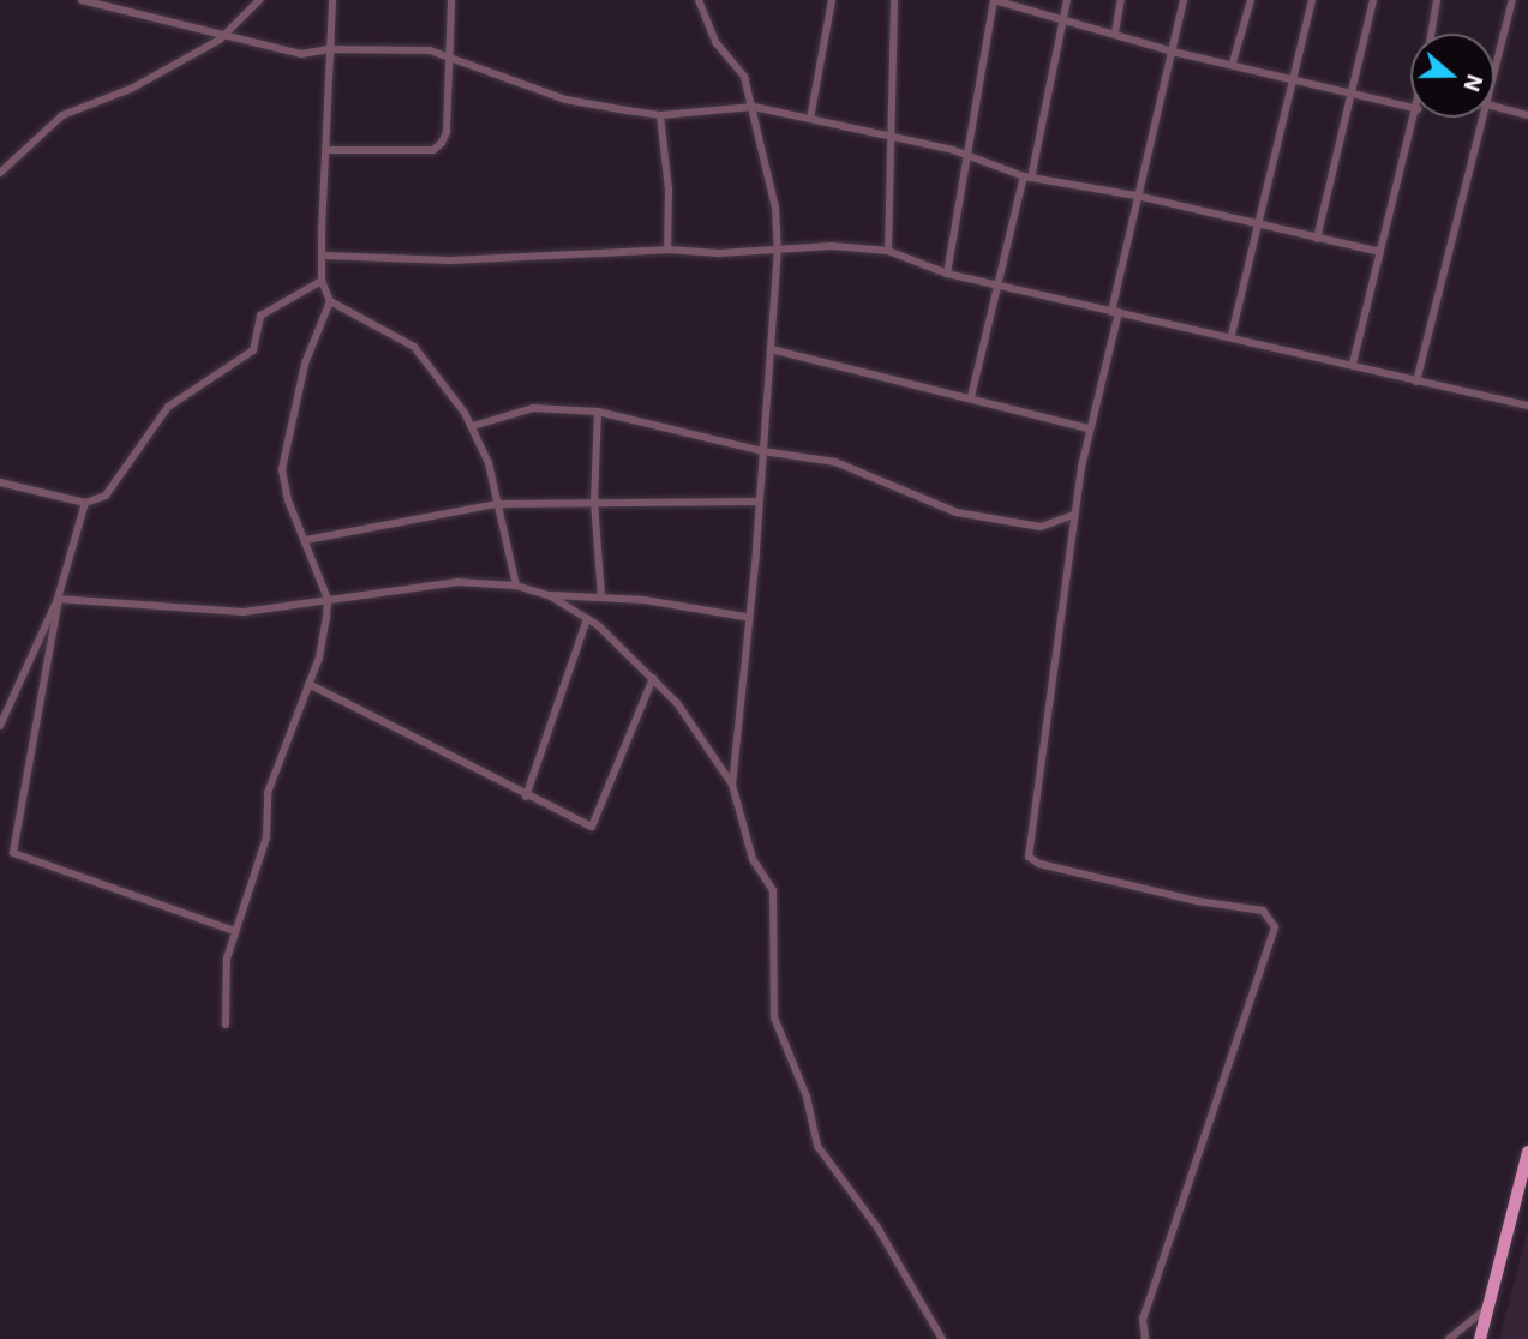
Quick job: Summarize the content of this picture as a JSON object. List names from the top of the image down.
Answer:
{
  "north": "right"
}
